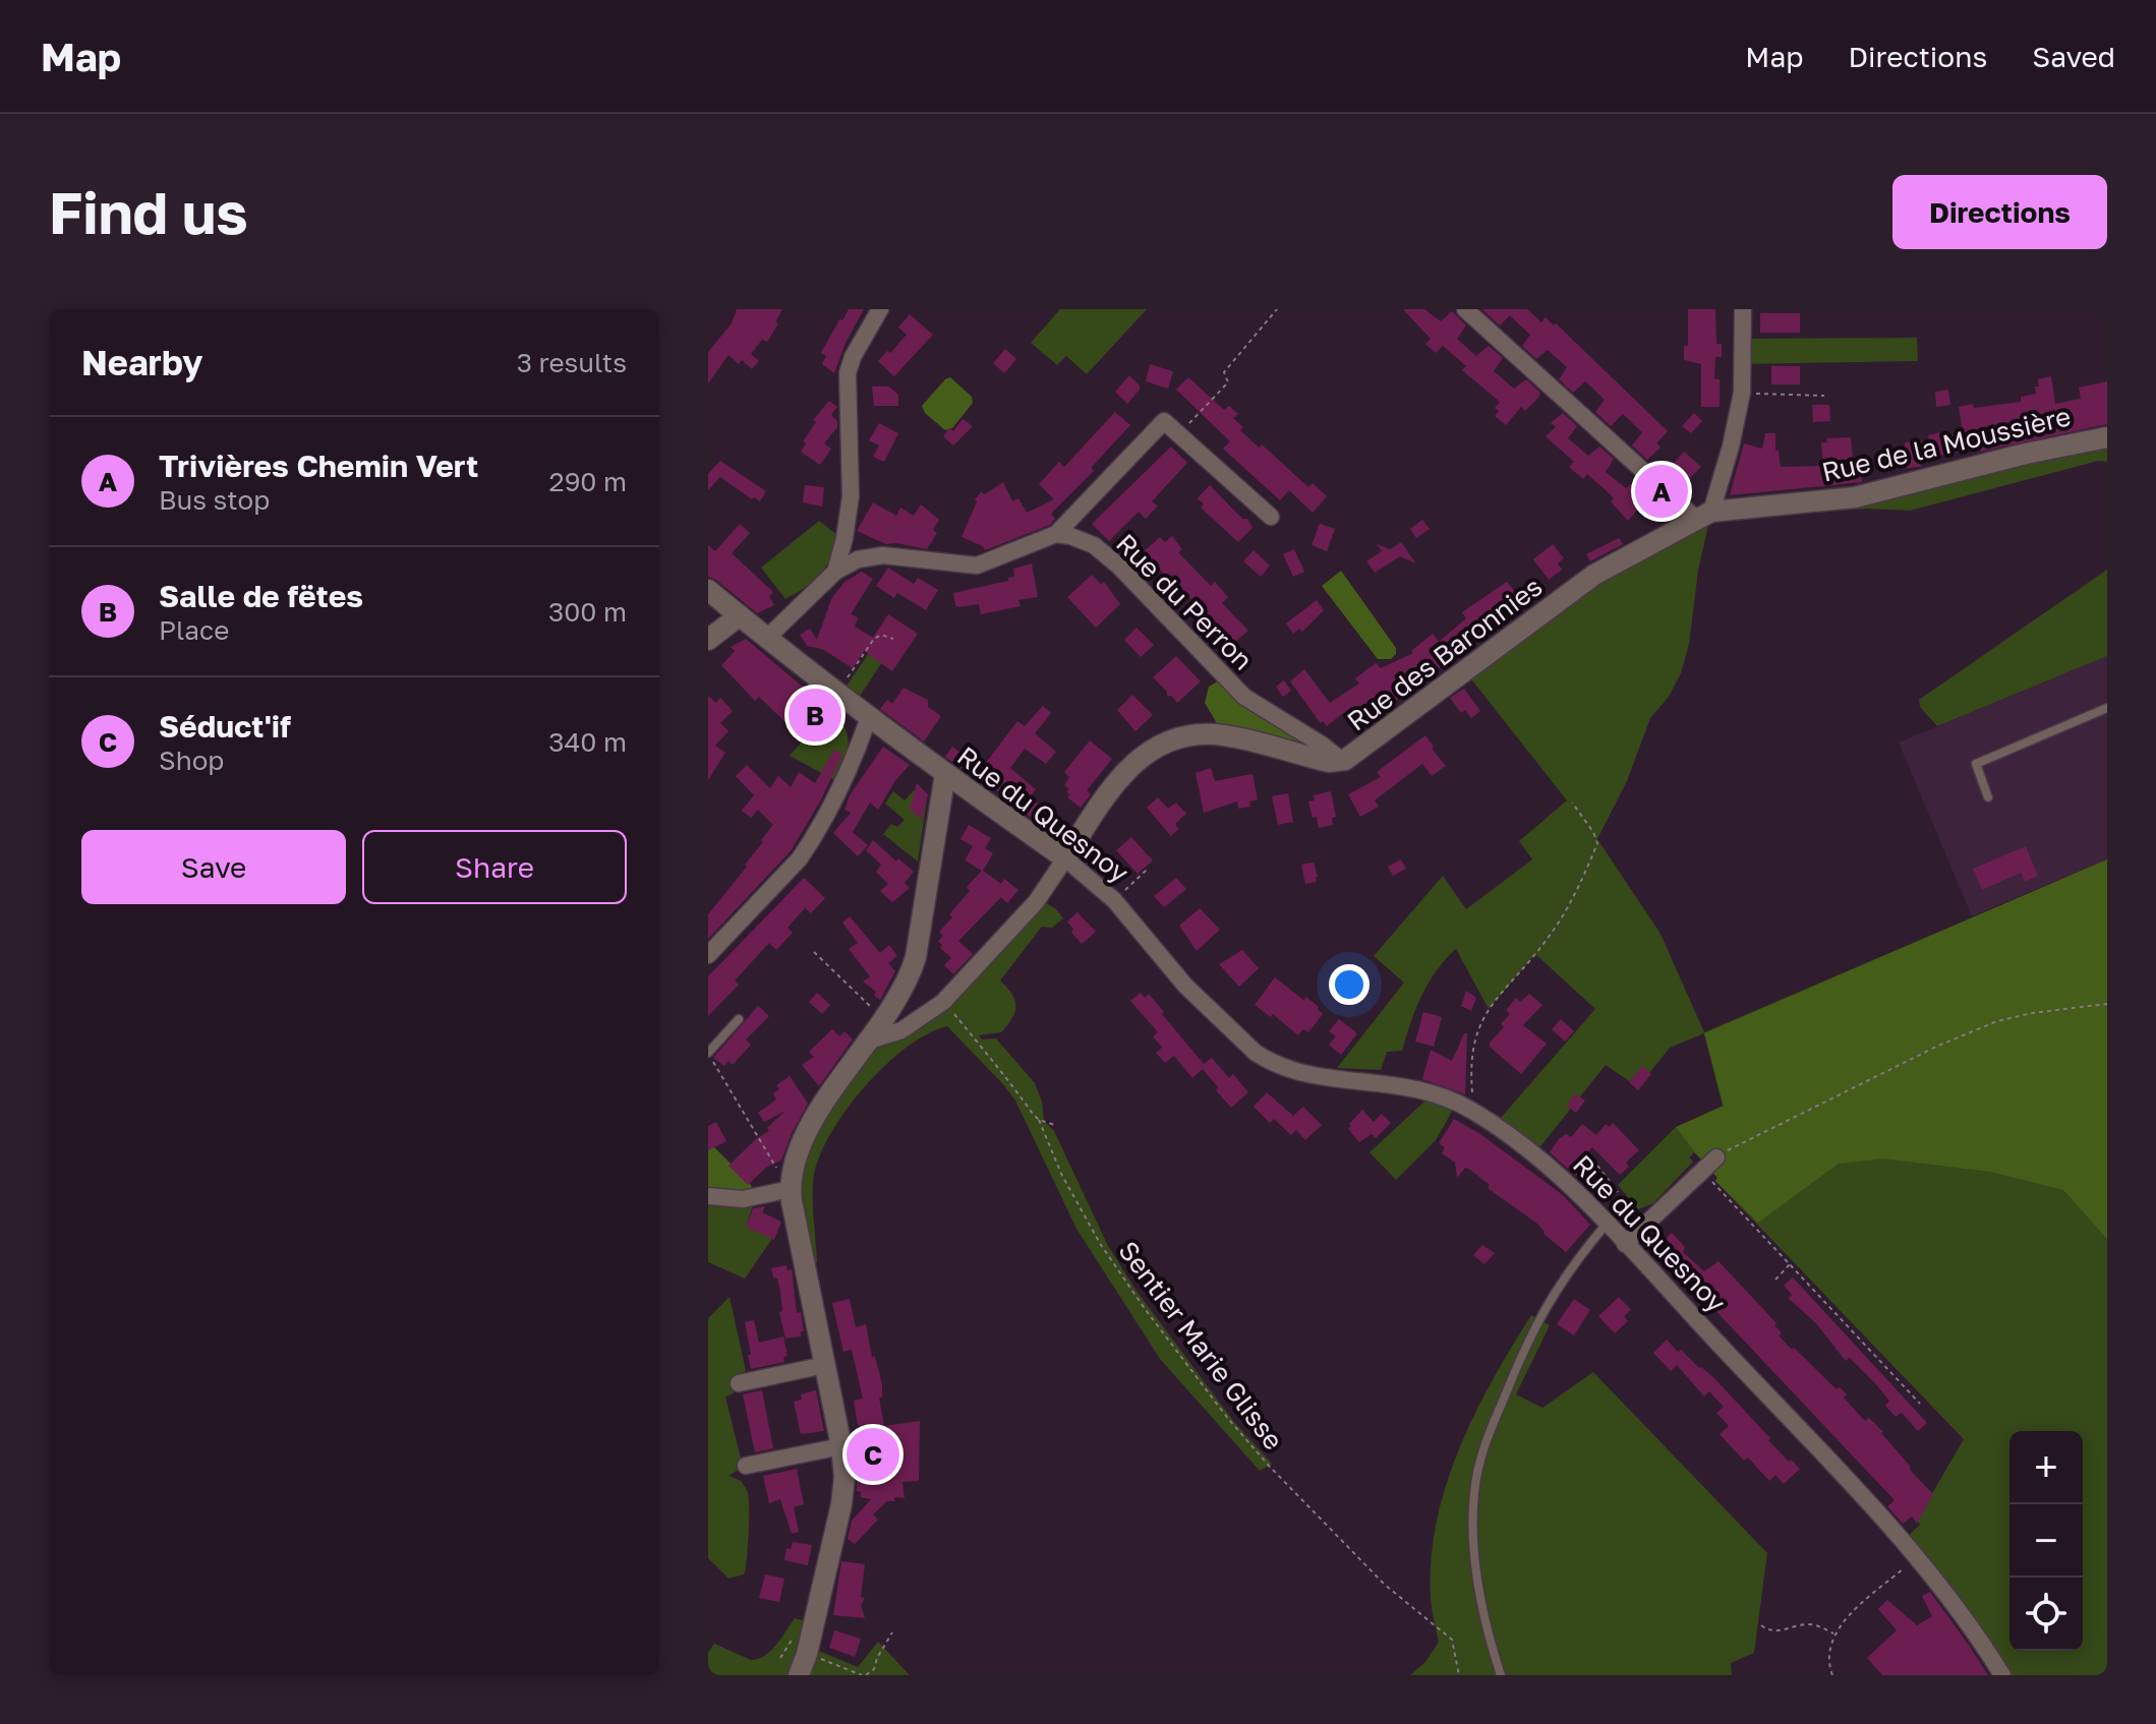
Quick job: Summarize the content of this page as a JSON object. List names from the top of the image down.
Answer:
{
  "streets": {
    "street": [
      "Rue de la Moussière",
      "Rue du Perron",
      "Rue des Baronnies",
      "Rue du Quesnoy"
    ],
    "path": ["Sentier Marie Glisse"]
  },
  "crossings": [
    ["Rue de la Moussière", "Rue des Baronnies"],
    ["Rue du Perron", "Rue des Baronnies"],
    ["Rue des Baronnies", "Rue du Quesnoy"]
  ],
  "page": {
    "header": "Map",
    "nav": ["Map", "Directions", "Saved"],
    "buttons": [
      "Directions",
      ["Save", "Share"]
    ],
    "title": "Find us",
    "heading": ["Nearby", "3 results"],
    "list": [
      {
        "mark": "A",
        "name": "Trivières Chemin Vert",
        "note": "Bus stop",
        "value": "290 m"
      },
      {
        "mark": "B",
        "name": "Salle de fëtes",
        "note": "Place",
        "value": "300 m"
      },
      {
        "mark": "C",
        "name": "Séduct'if",
        "note": "Shop",
        "value": "340 m"
      }
    ],
    "pins": ["A", "B", "C"],
    "map_buttons": ["+", "−"]
  }
}
